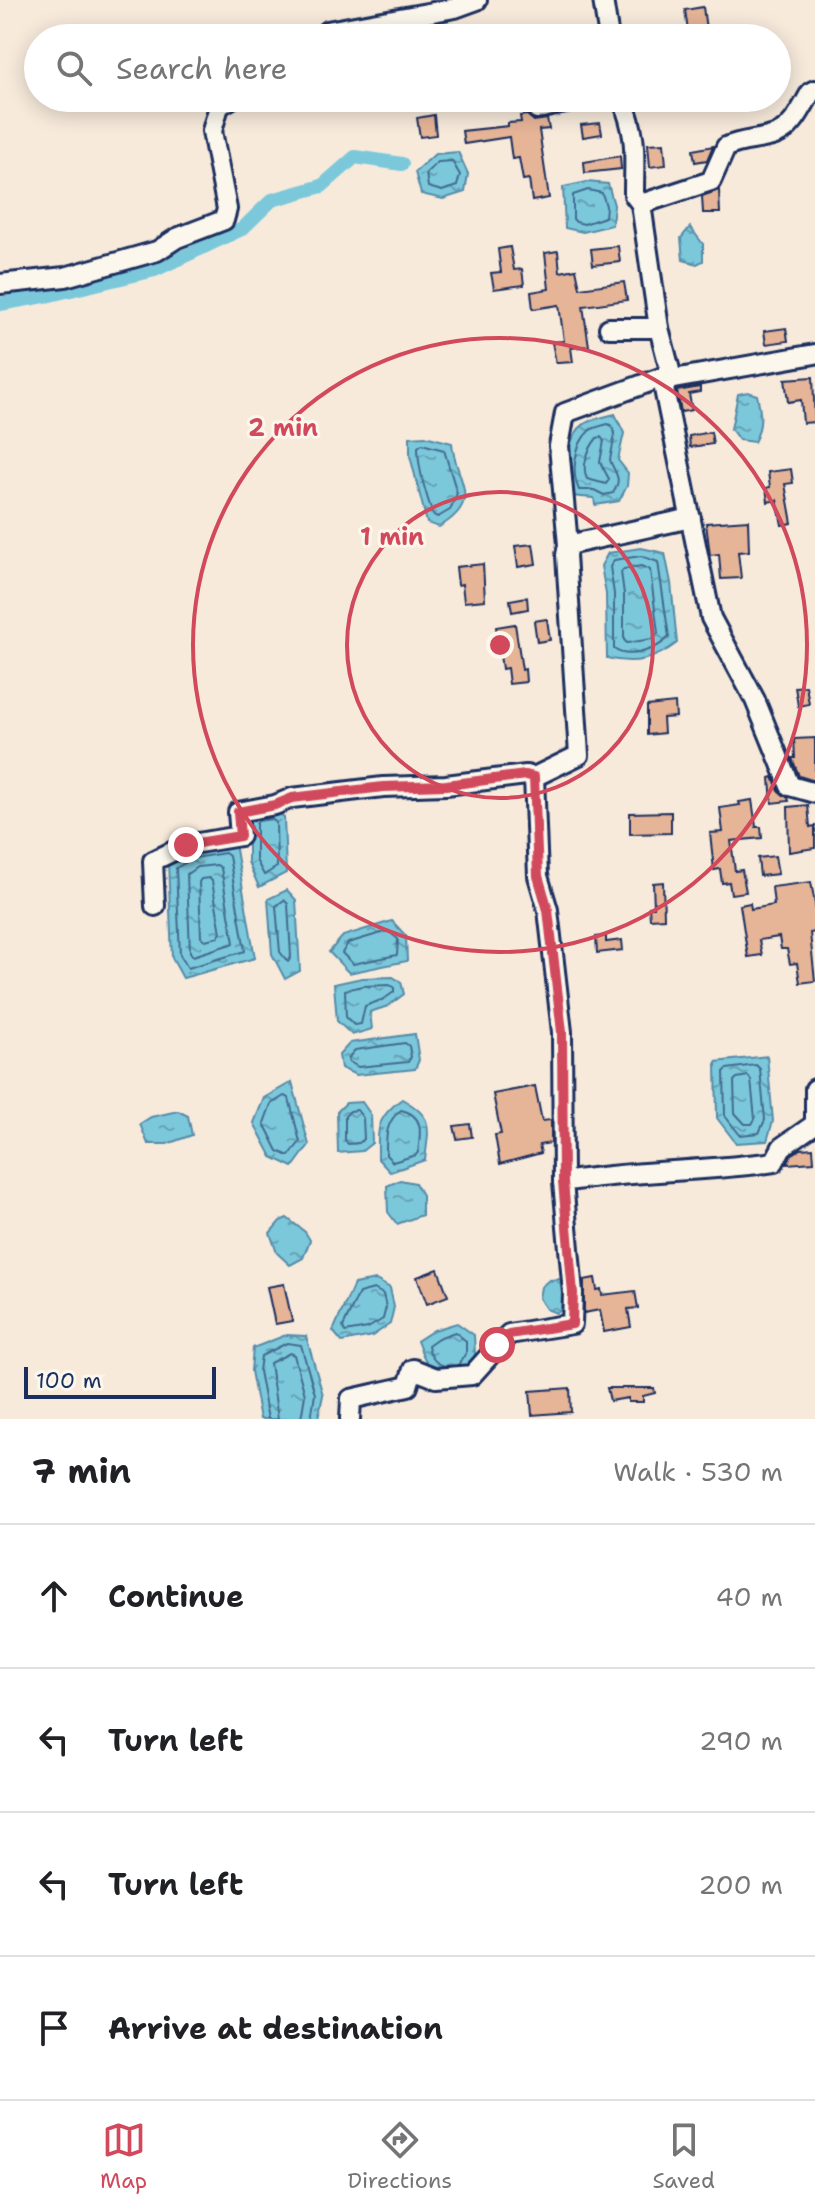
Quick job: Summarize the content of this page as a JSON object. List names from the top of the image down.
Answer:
{
  "scale_bar": "100 m",
  "page": {
    "search": "Search here",
    "scale": "100 m",
    "heading": ["7 min", "Walk · 530 m"],
    "list": [
      ["Continue", "40 m"],
      ["Turn left", "290 m"],
      ["Turn left", "200 m"],
      "Arrive at destination"
    ],
    "nav": ["Map", "Directions", "Saved"]
  },
  "rings": ["2 min", "1 min"]
}
